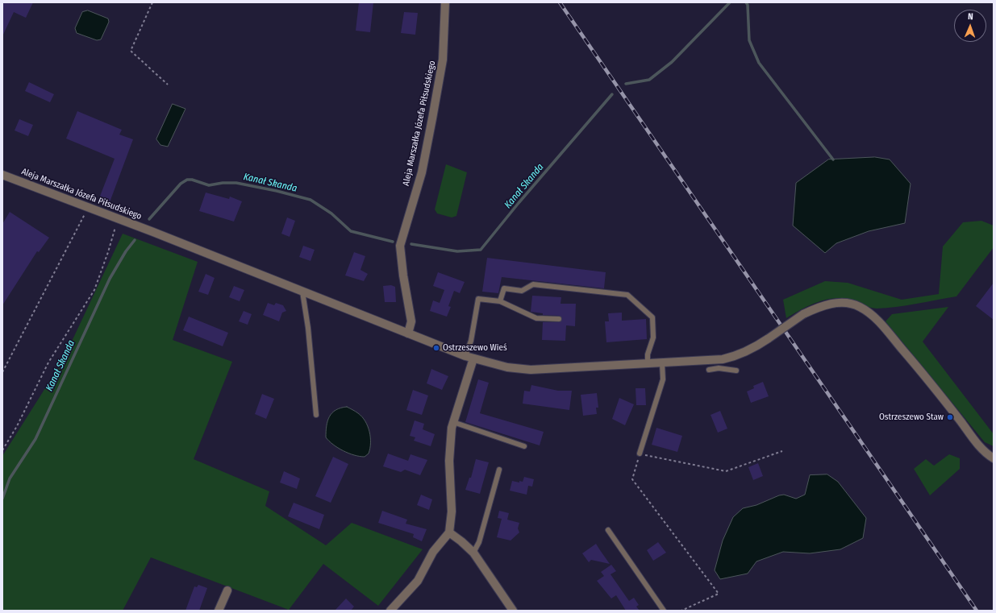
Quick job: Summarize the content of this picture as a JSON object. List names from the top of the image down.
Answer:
{
  "streets": {
    "street": ["Aleja Marszałka Józefa Piłsudskiego"]
  },
  "water": ["Kanał Skanda"],
  "places": ["Ostrzeszewo Wieś", "Ostrzeszewo Staw"],
  "north": "top"
}
